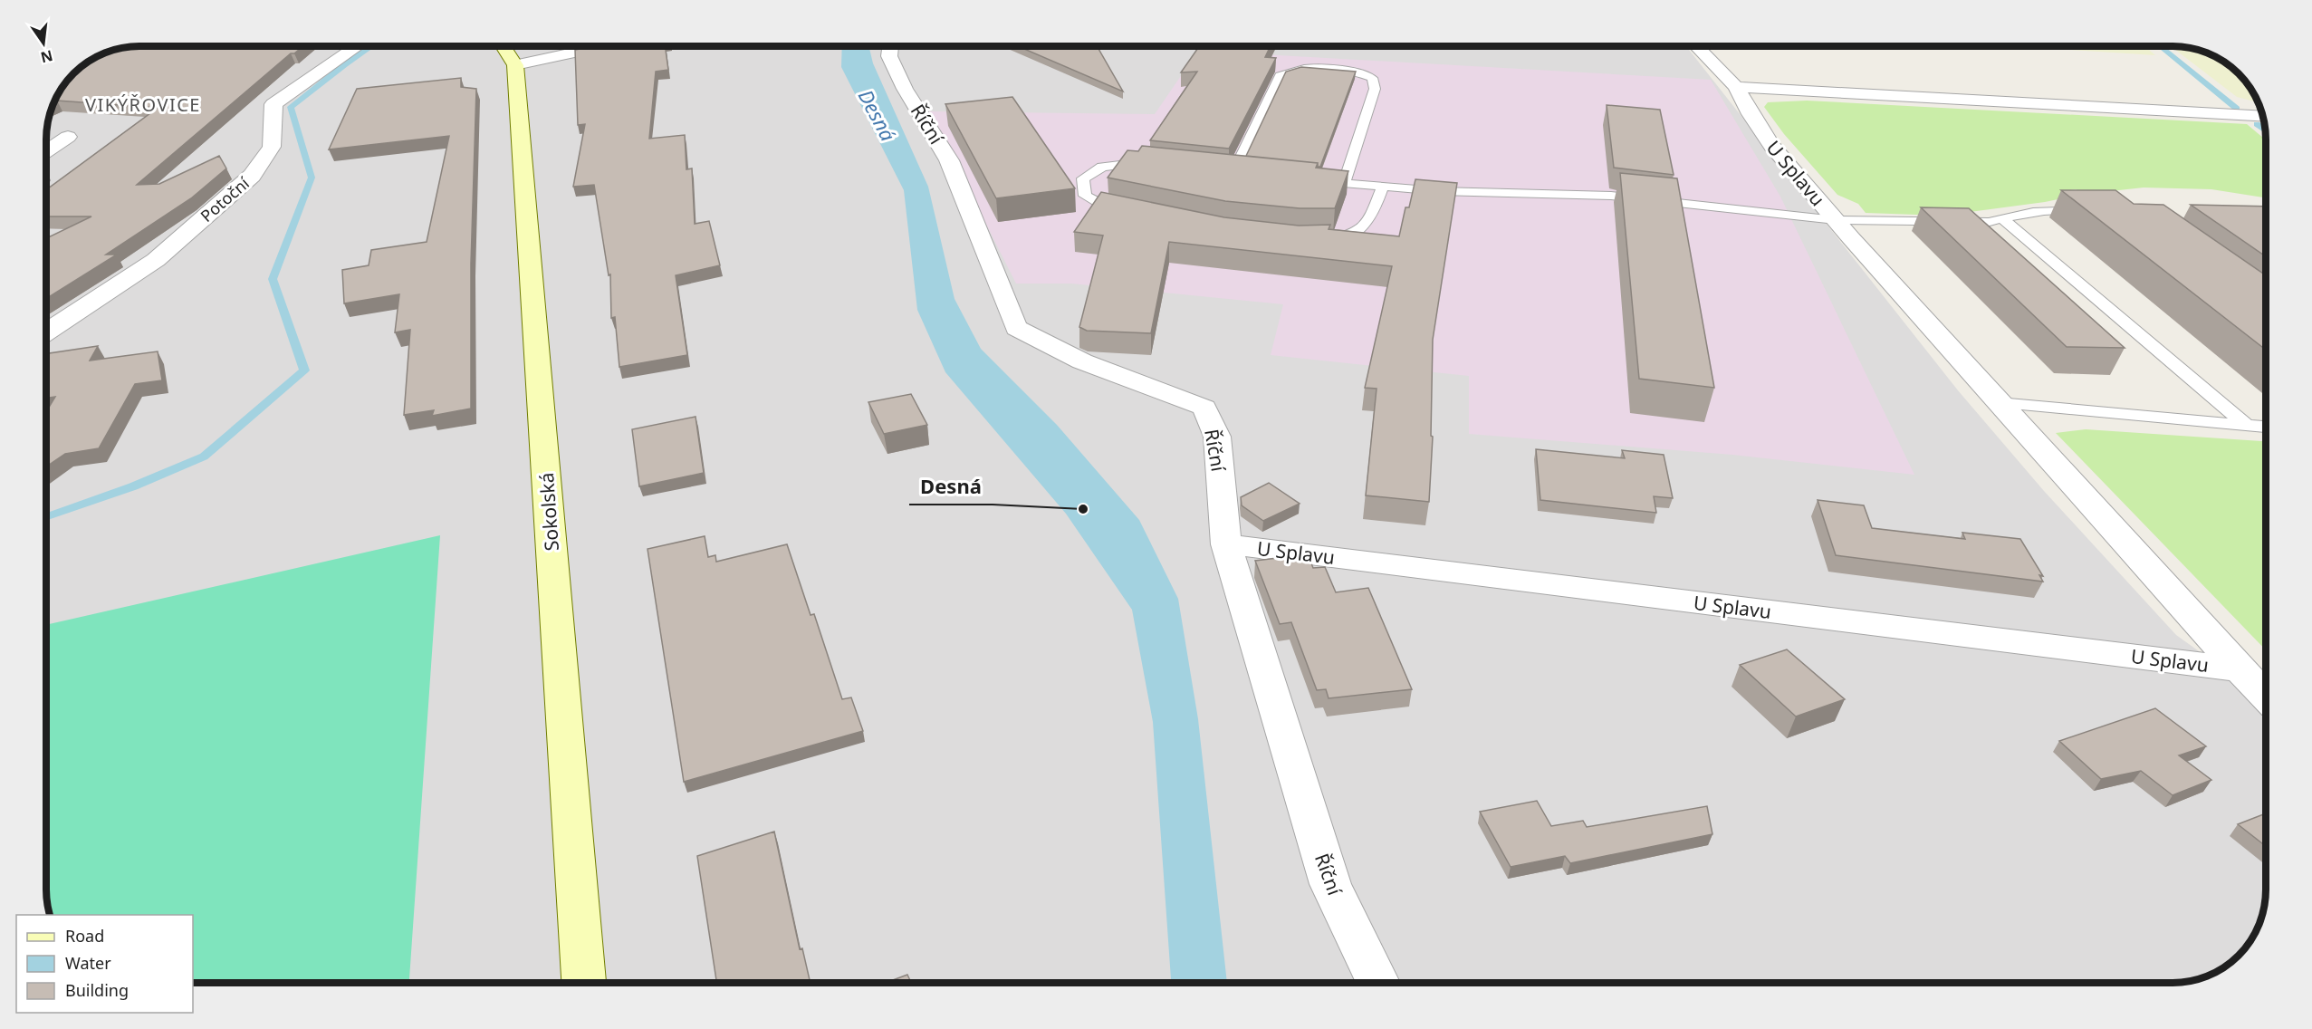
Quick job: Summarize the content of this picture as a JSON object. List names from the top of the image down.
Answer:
{
  "streets": {
    "street": [
      "Říční",
      "U Splavu",
      "Potoční",
      "Sokolská"
    ]
  },
  "crossings": [
    ["Říční", "U Splavu"]
  ],
  "districts": ["VIKÝŘOVICE"],
  "water": ["Desná"],
  "places": ["Desná"],
  "legend": ["Road", "Water", "Building"],
  "north": "bottom"
}
